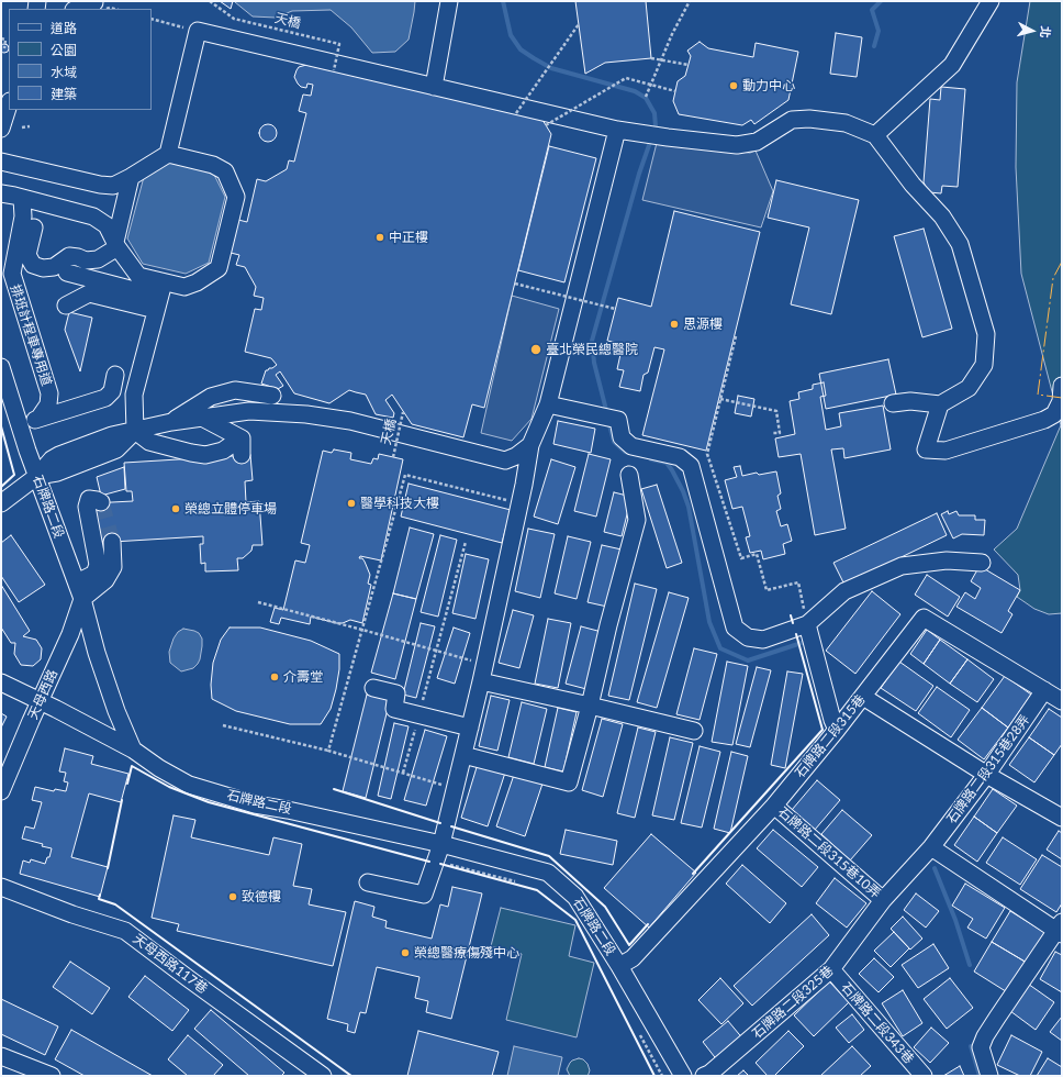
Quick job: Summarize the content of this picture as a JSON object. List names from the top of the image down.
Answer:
{
  "streets": {
    "street": [
      "排班計程車專用道",
      "石牌路二段",
      "天母西路",
      "石牌路二段315巷",
      "石牌路二段315巷28弄",
      "石牌路二段315巷10弄",
      "天母西路117巷",
      "石牌路二段325巷",
      "石牌路二段343巷"
    ],
    "path": ["天橋"]
  },
  "crossings": [
    ["石牌路二段", "天母西路"],
    ["石牌路二段", "石牌路二段315巷"],
    ["石牌路二段315巷", "石牌路二段315巷28弄"],
    ["石牌路二段315巷", "石牌路二段315巷10弄"],
    ["石牌路二段315巷28弄", "石牌路二段325巷"],
    ["石牌路二段315巷10弄", "石牌路二段325巷"],
    ["石牌路二段325巷", "石牌路二段343巷"]
  ],
  "places": [
    "動力中心",
    "中正樓",
    "思源樓",
    "臺北榮民總醫院",
    "醫學科技大樓",
    "榮總立體停車場",
    "介壽堂",
    "致德樓",
    "榮總醫療傷殘中心"
  ],
  "legend": [
    "道路",
    "公園",
    "水域",
    "建築"
  ],
  "north": "right"
}
